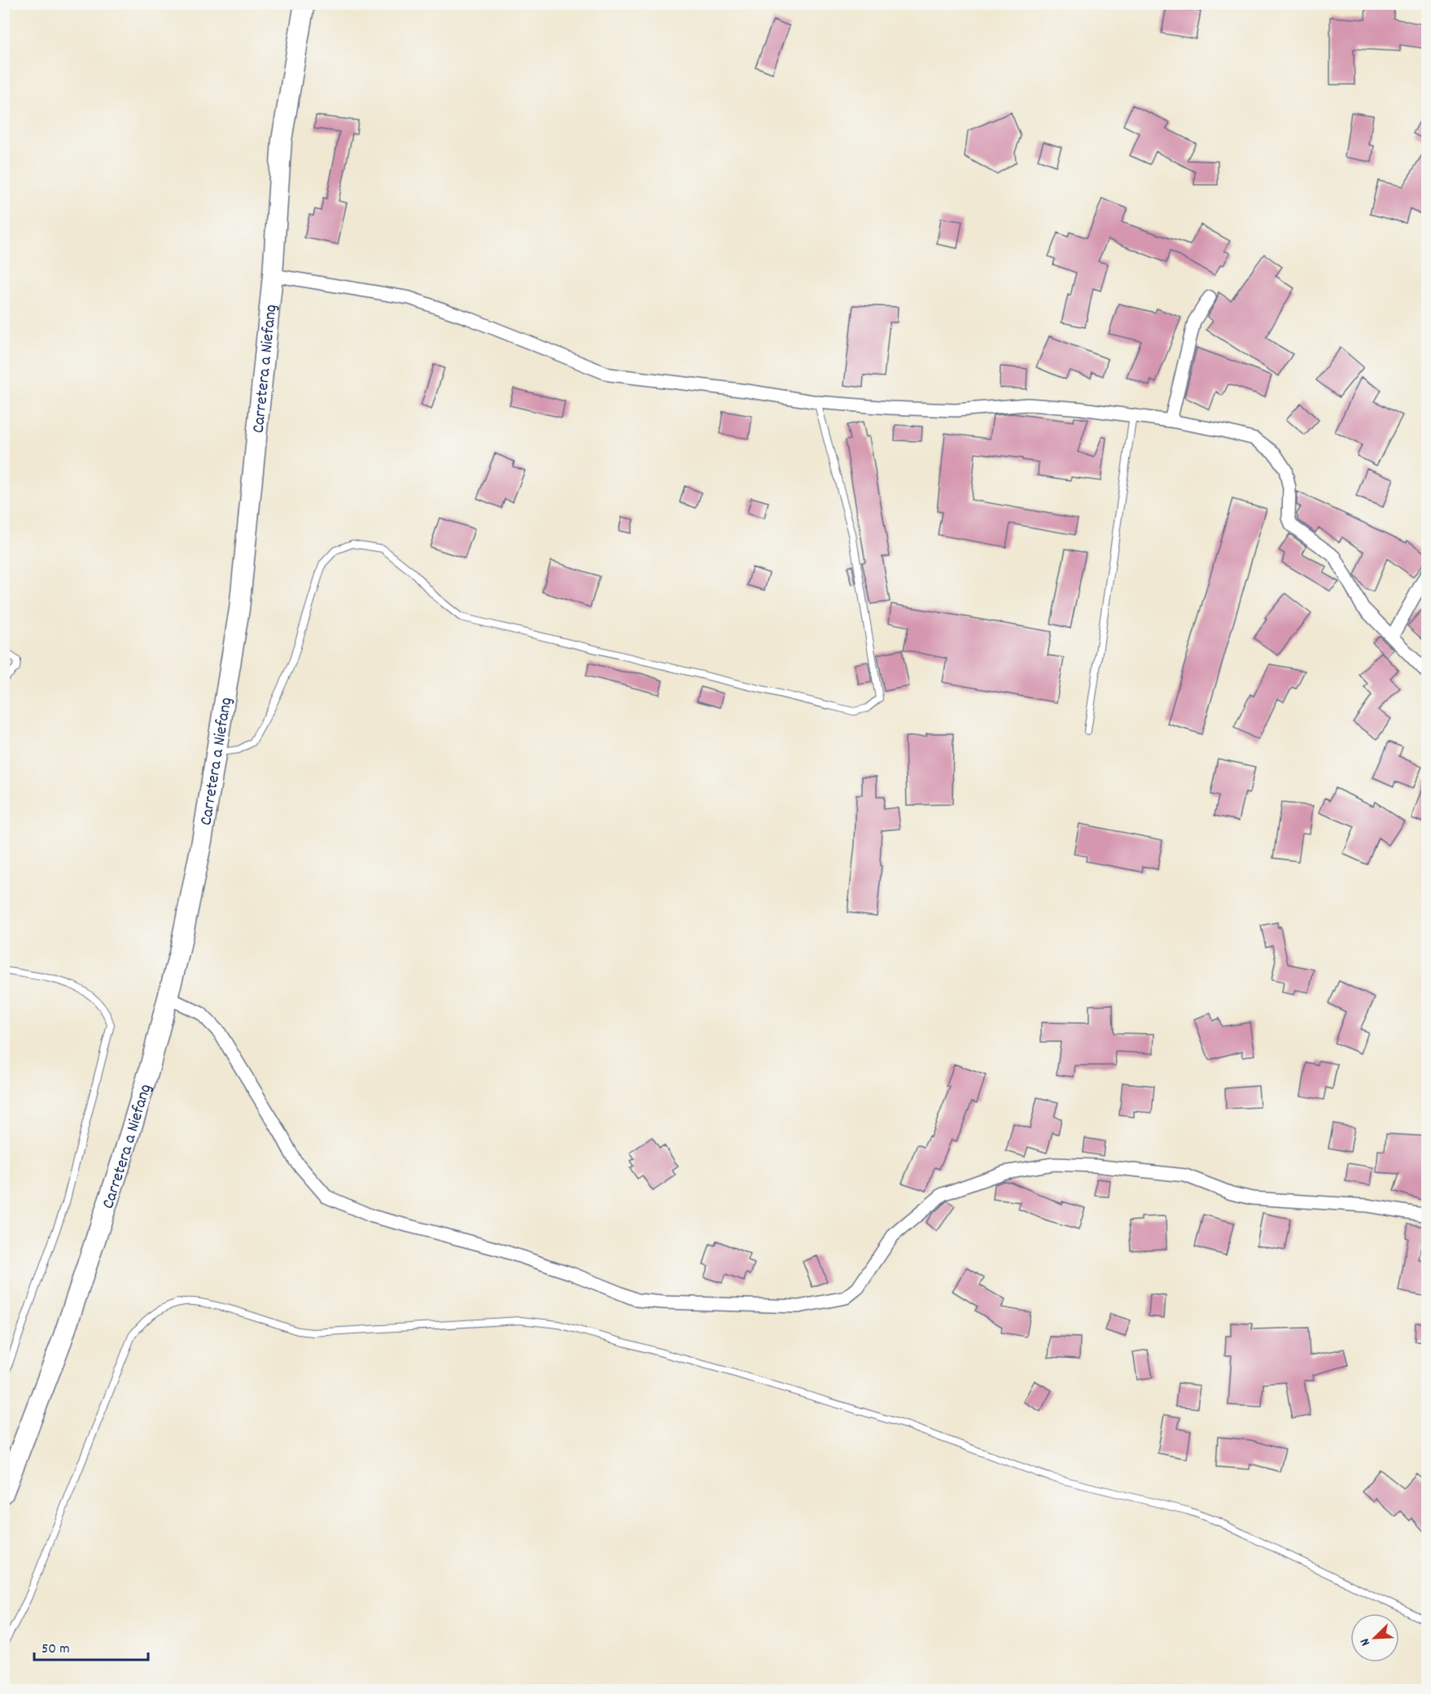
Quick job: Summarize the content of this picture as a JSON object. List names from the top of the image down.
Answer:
{
  "streets": {
    "main road": ["Carretera a Niefang"]
  },
  "scale_bar": "50 m",
  "north": "bottom left"
}
